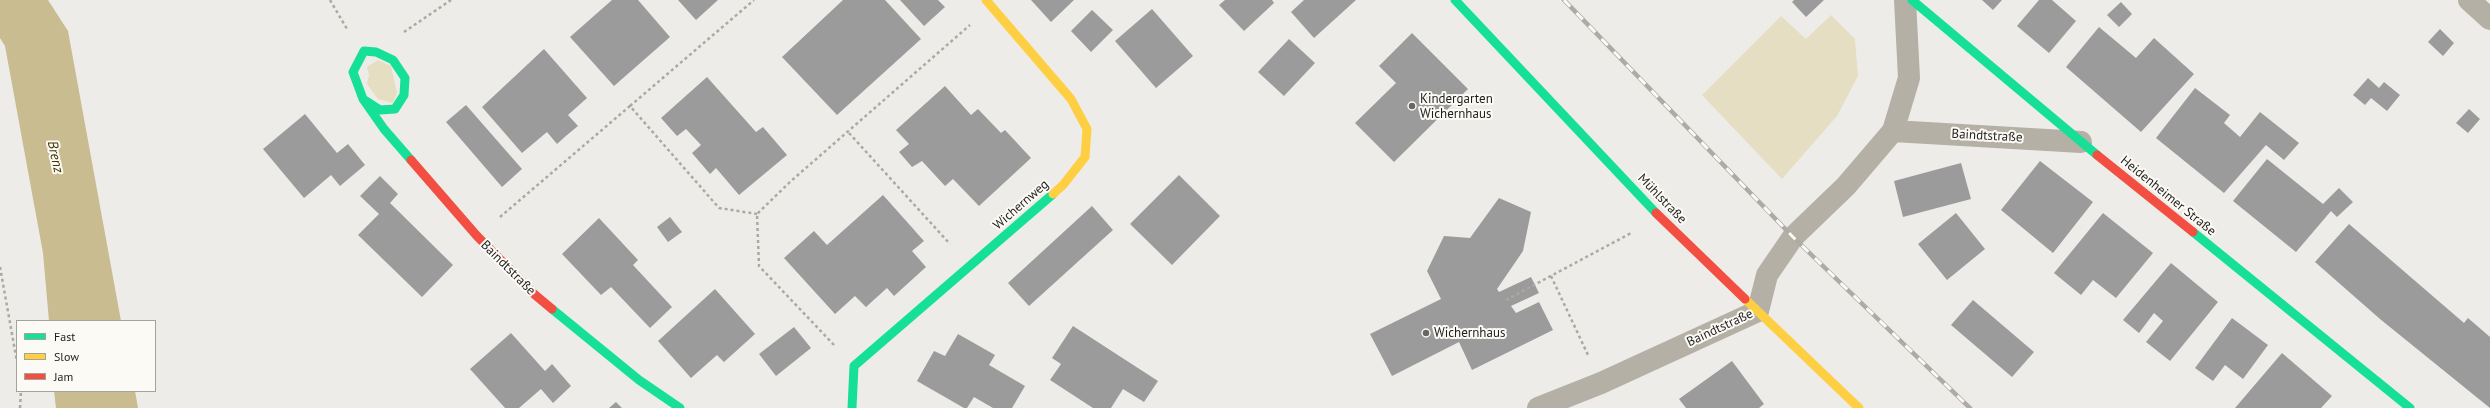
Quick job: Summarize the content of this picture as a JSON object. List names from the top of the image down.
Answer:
{
  "streets": {
    "street": [
      "Baindtstraße",
      "Heidenheimer Straße",
      "Mühlstraße",
      "Wichernweg"
    ]
  },
  "crossings": [
    ["Baindtstraße", "Heidenheimer Straße"],
    ["Baindtstraße", "Mühlstraße"]
  ],
  "water": ["Brenz"],
  "places": ["Kindergarten Wichernhaus", "Wichernhaus"],
  "legend": ["Fast", "Slow", "Jam"]
}
